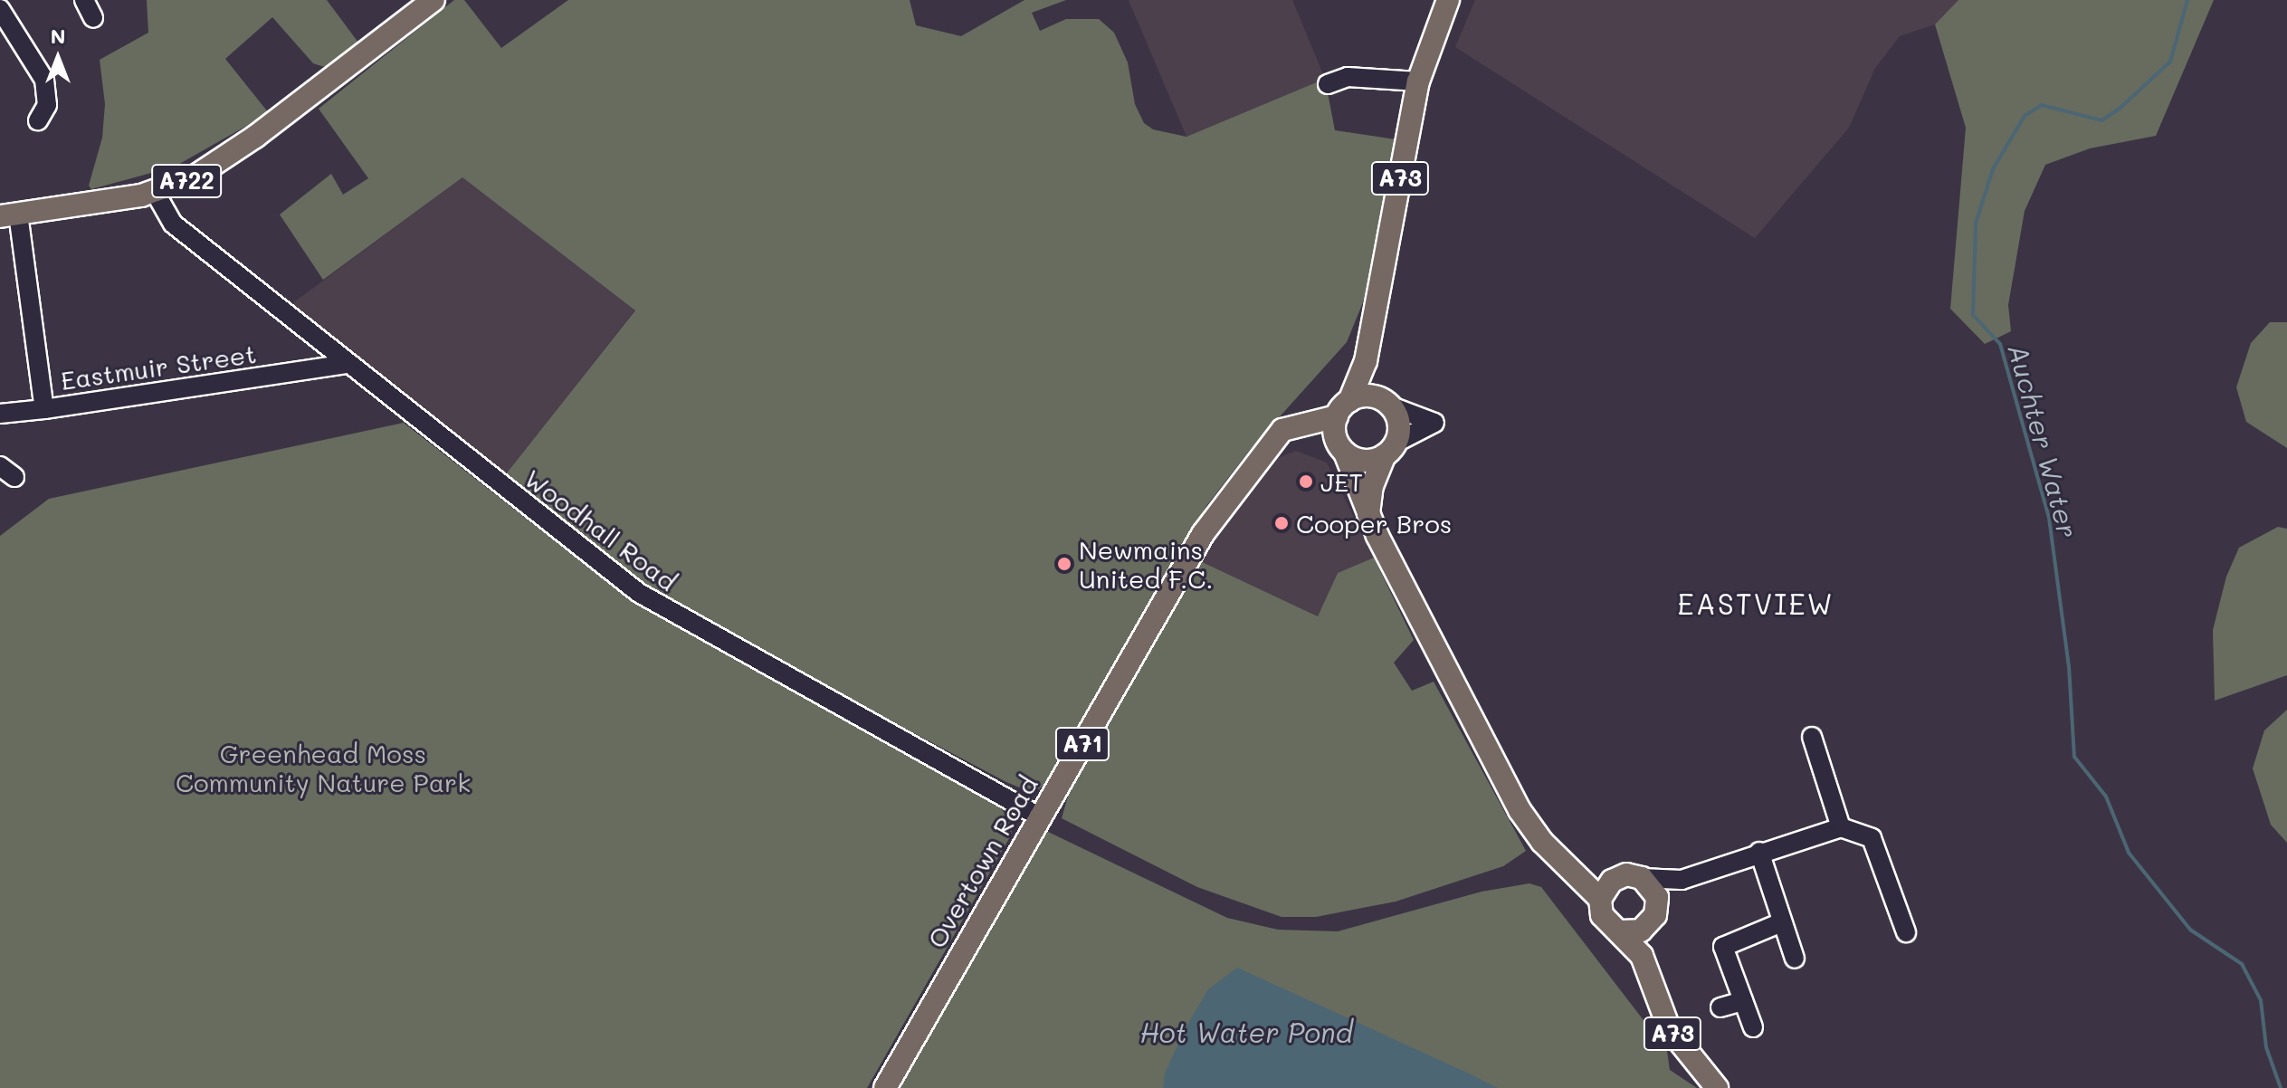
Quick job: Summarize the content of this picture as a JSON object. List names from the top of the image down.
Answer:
{
  "streets": {
    "main road": [
      "A73",
      "A722",
      "A71",
      "Overtown Road"
    ],
    "street": ["Eastmuir Street", "Woodhall Road"]
  },
  "crossings": [
    ["A73", "Overtown Road"],
    ["A722", "Eastmuir Street"],
    ["A722", "Woodhall Road"],
    ["Eastmuir Street", "Woodhall Road"],
    ["Woodhall Road", "Overtown Road"]
  ],
  "districts": ["EASTVIEW"],
  "water": ["Auchter Water", "Hot Water Pond"],
  "parks": ["Greenhead Moss Community Nature Park"],
  "places": ["JET", "Cooper Bros", "Newmains United F.C."],
  "north": "top"
}
